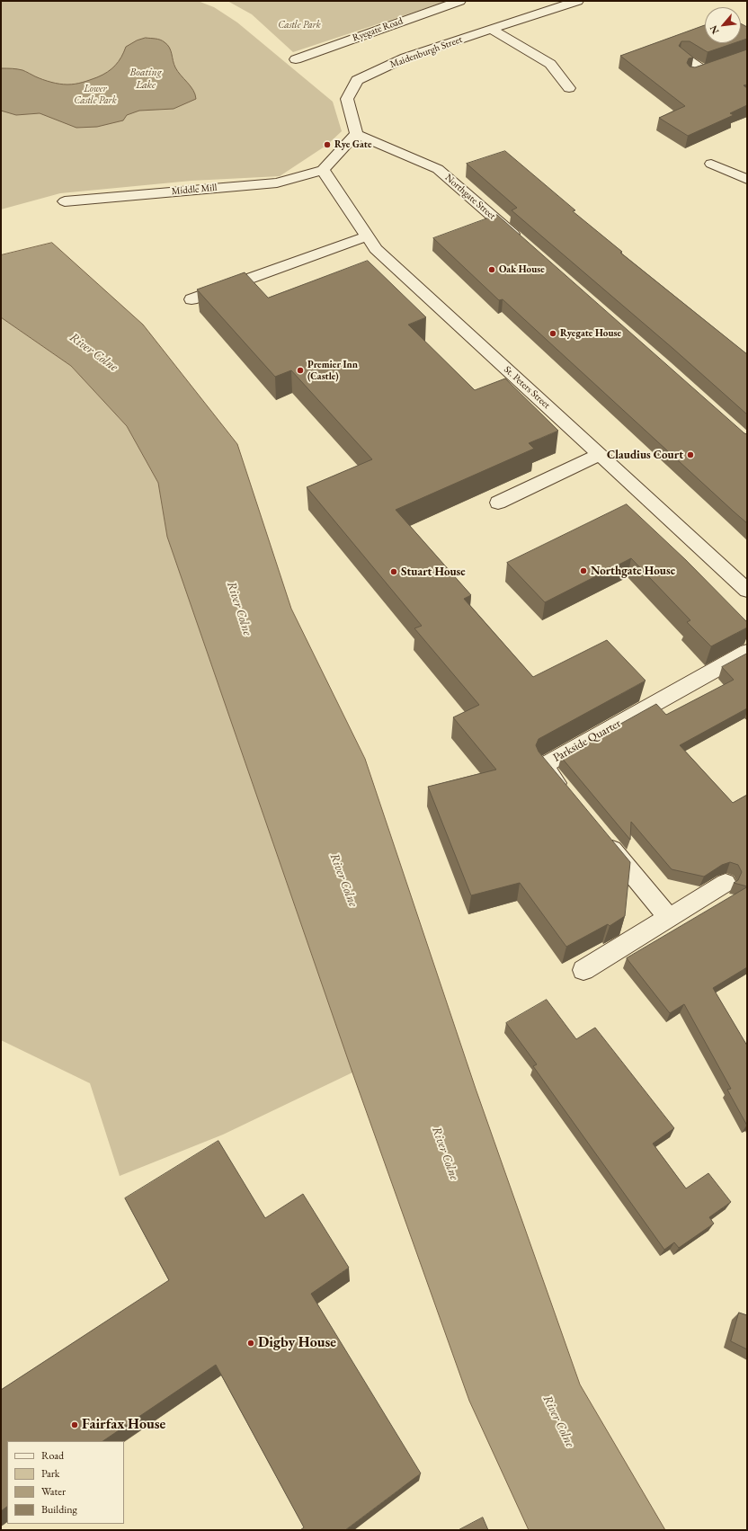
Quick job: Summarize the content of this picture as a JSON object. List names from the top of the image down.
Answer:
{
  "streets": {
    "street": [
      "Ryegate Road",
      "Maidenburgh Street",
      "Middle Mill",
      "Northgate Street",
      "St. Peters Street",
      "Parkside Quarter"
    ]
  },
  "crossings": [
    ["Maidenburgh Street", "Northgate Street"],
    ["Middle Mill", "St. Peters Street"]
  ],
  "water": ["Boating Lake", "River Colne"],
  "parks": ["Castle Park", "Lower Castle Park"],
  "places": [
    "Rye Gate",
    "Oak House",
    "Ryegate House",
    "Premier Inn (Castle)",
    "Claudius Court",
    "Northgate House",
    "Stuart House",
    "Digby House",
    "Fairfax House"
  ],
  "legend": [
    "Road",
    "Park",
    "Water",
    "Building"
  ],
  "north": "bottom left"
}
